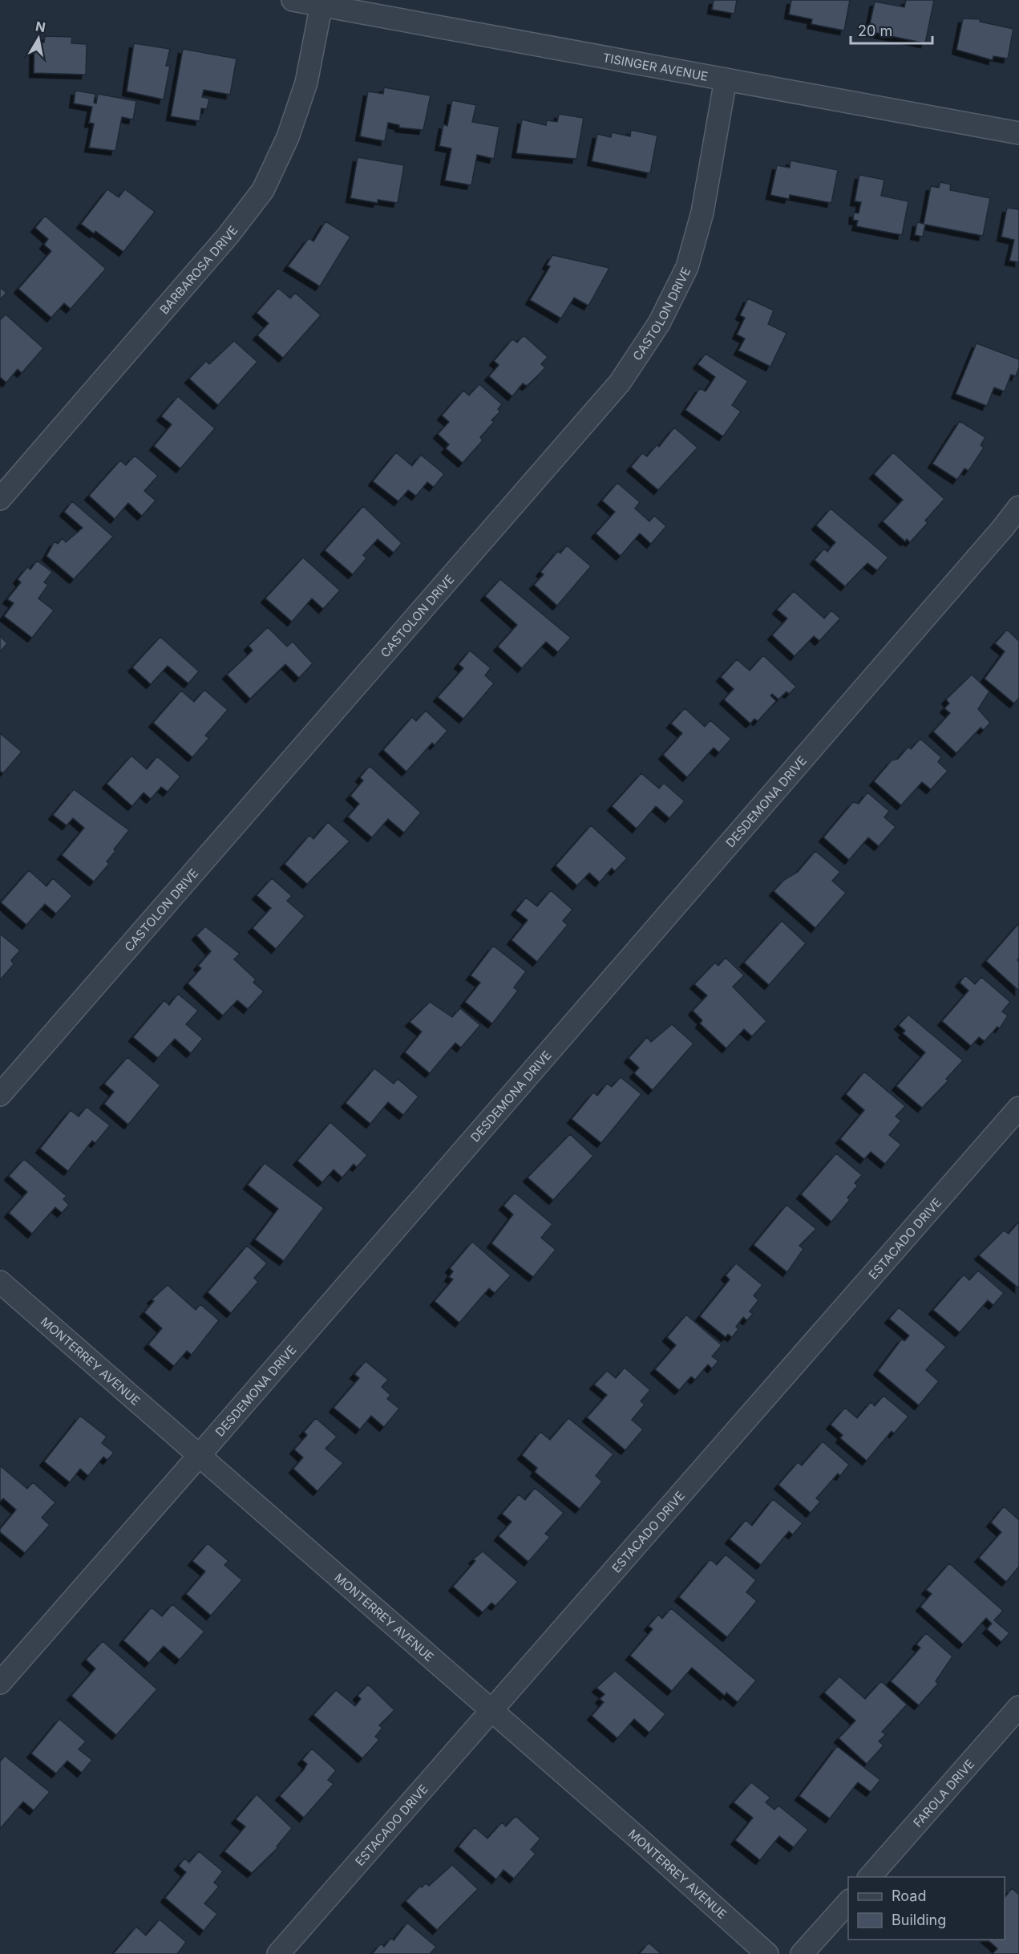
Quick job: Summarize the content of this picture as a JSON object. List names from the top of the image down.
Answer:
{
  "streets": {
    "street": [
      "TISINGER AVENUE",
      "BARBAROSA DRIVE",
      "CASTOLON DRIVE",
      "DESDEMONA DRIVE",
      "ESTACADO DRIVE",
      "MONTERREY AVENUE",
      "FAROLA DRIVE"
    ]
  },
  "crossings": [
    ["TISINGER AVENUE", "BARBAROSA DRIVE"],
    ["TISINGER AVENUE", "CASTOLON DRIVE"],
    ["DESDEMONA DRIVE", "MONTERREY AVENUE"],
    ["ESTACADO DRIVE", "MONTERREY AVENUE"]
  ],
  "legend": ["Road", "Building"],
  "scale_bar": "20 m",
  "north": "top"
}
